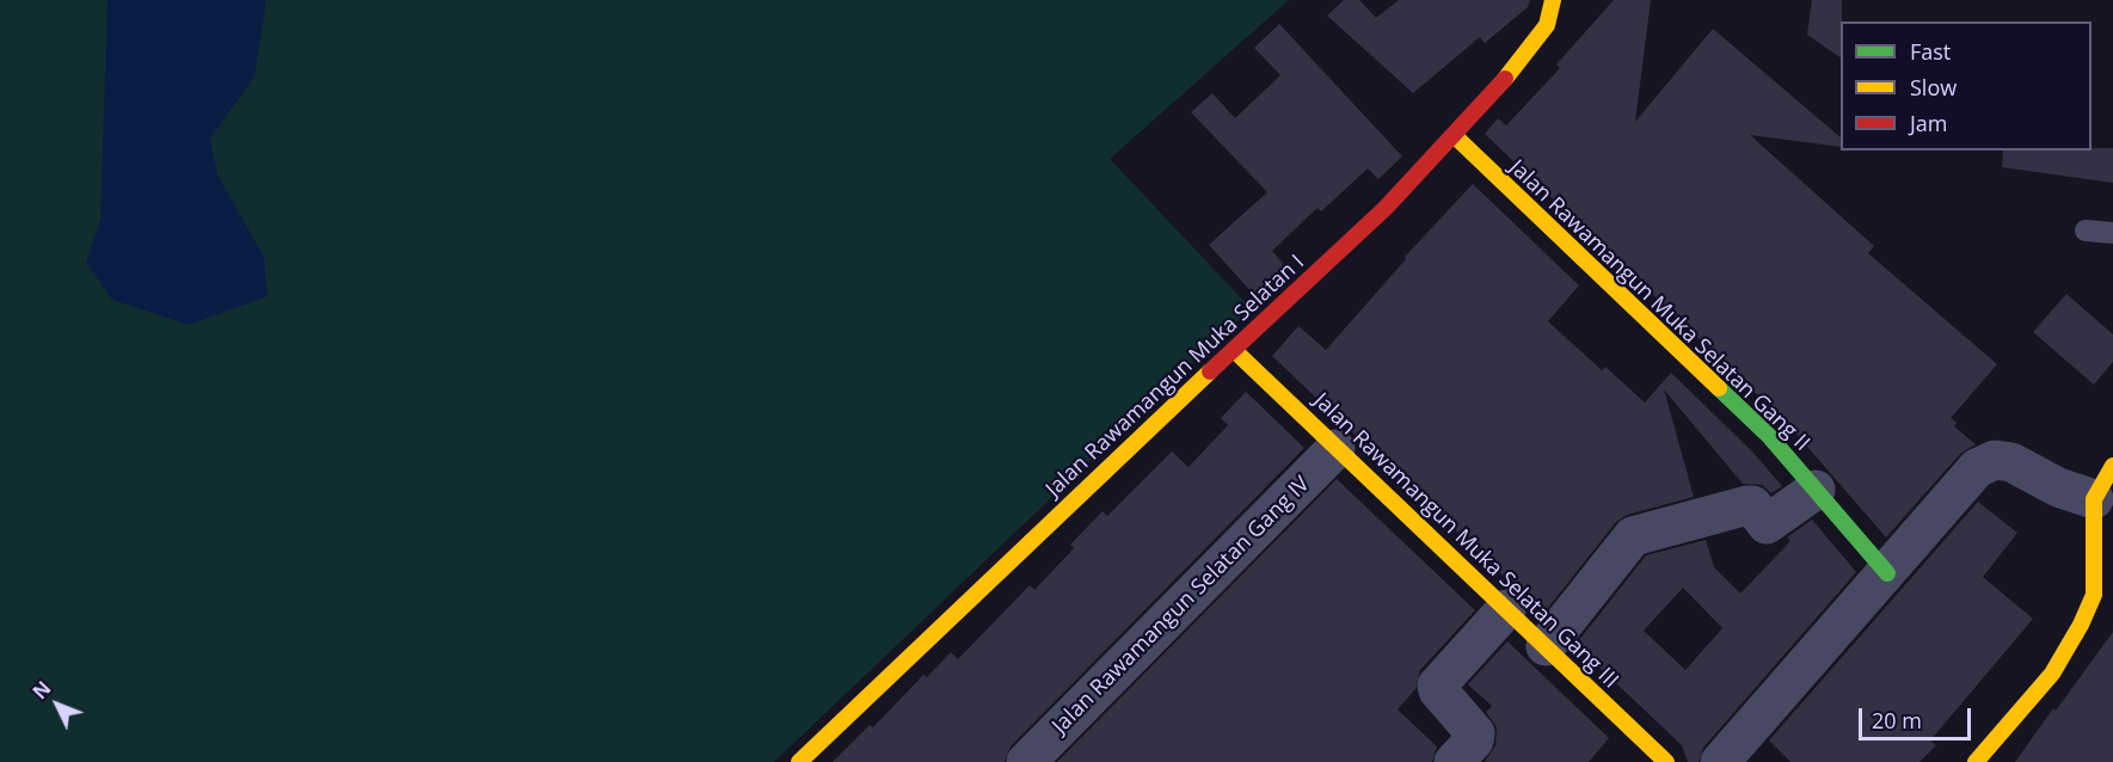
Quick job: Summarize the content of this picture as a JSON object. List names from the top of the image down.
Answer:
{
  "streets": {
    "street": [
      "Jalan Rawamangun Muka Selatan Gang II",
      "Jalan Rawamangun Muka Selatan I",
      "Jalan Rawamangun Muka Selatan Gang III",
      "Jalan Rawamangun Selatan Gang IV"
    ]
  },
  "crossings": [
    ["Jalan Rawamangun Muka Selatan Gang II", "Jalan Rawamangun Muka Selatan I"],
    ["Jalan Rawamangun Muka Selatan I", "Jalan Rawamangun Muka Selatan Gang III"],
    ["Jalan Rawamangun Muka Selatan Gang III", "Jalan Rawamangun Selatan Gang IV"]
  ],
  "legend": ["Fast", "Slow", "Jam"],
  "scale_bar": "20 m",
  "north": "top left"
}
